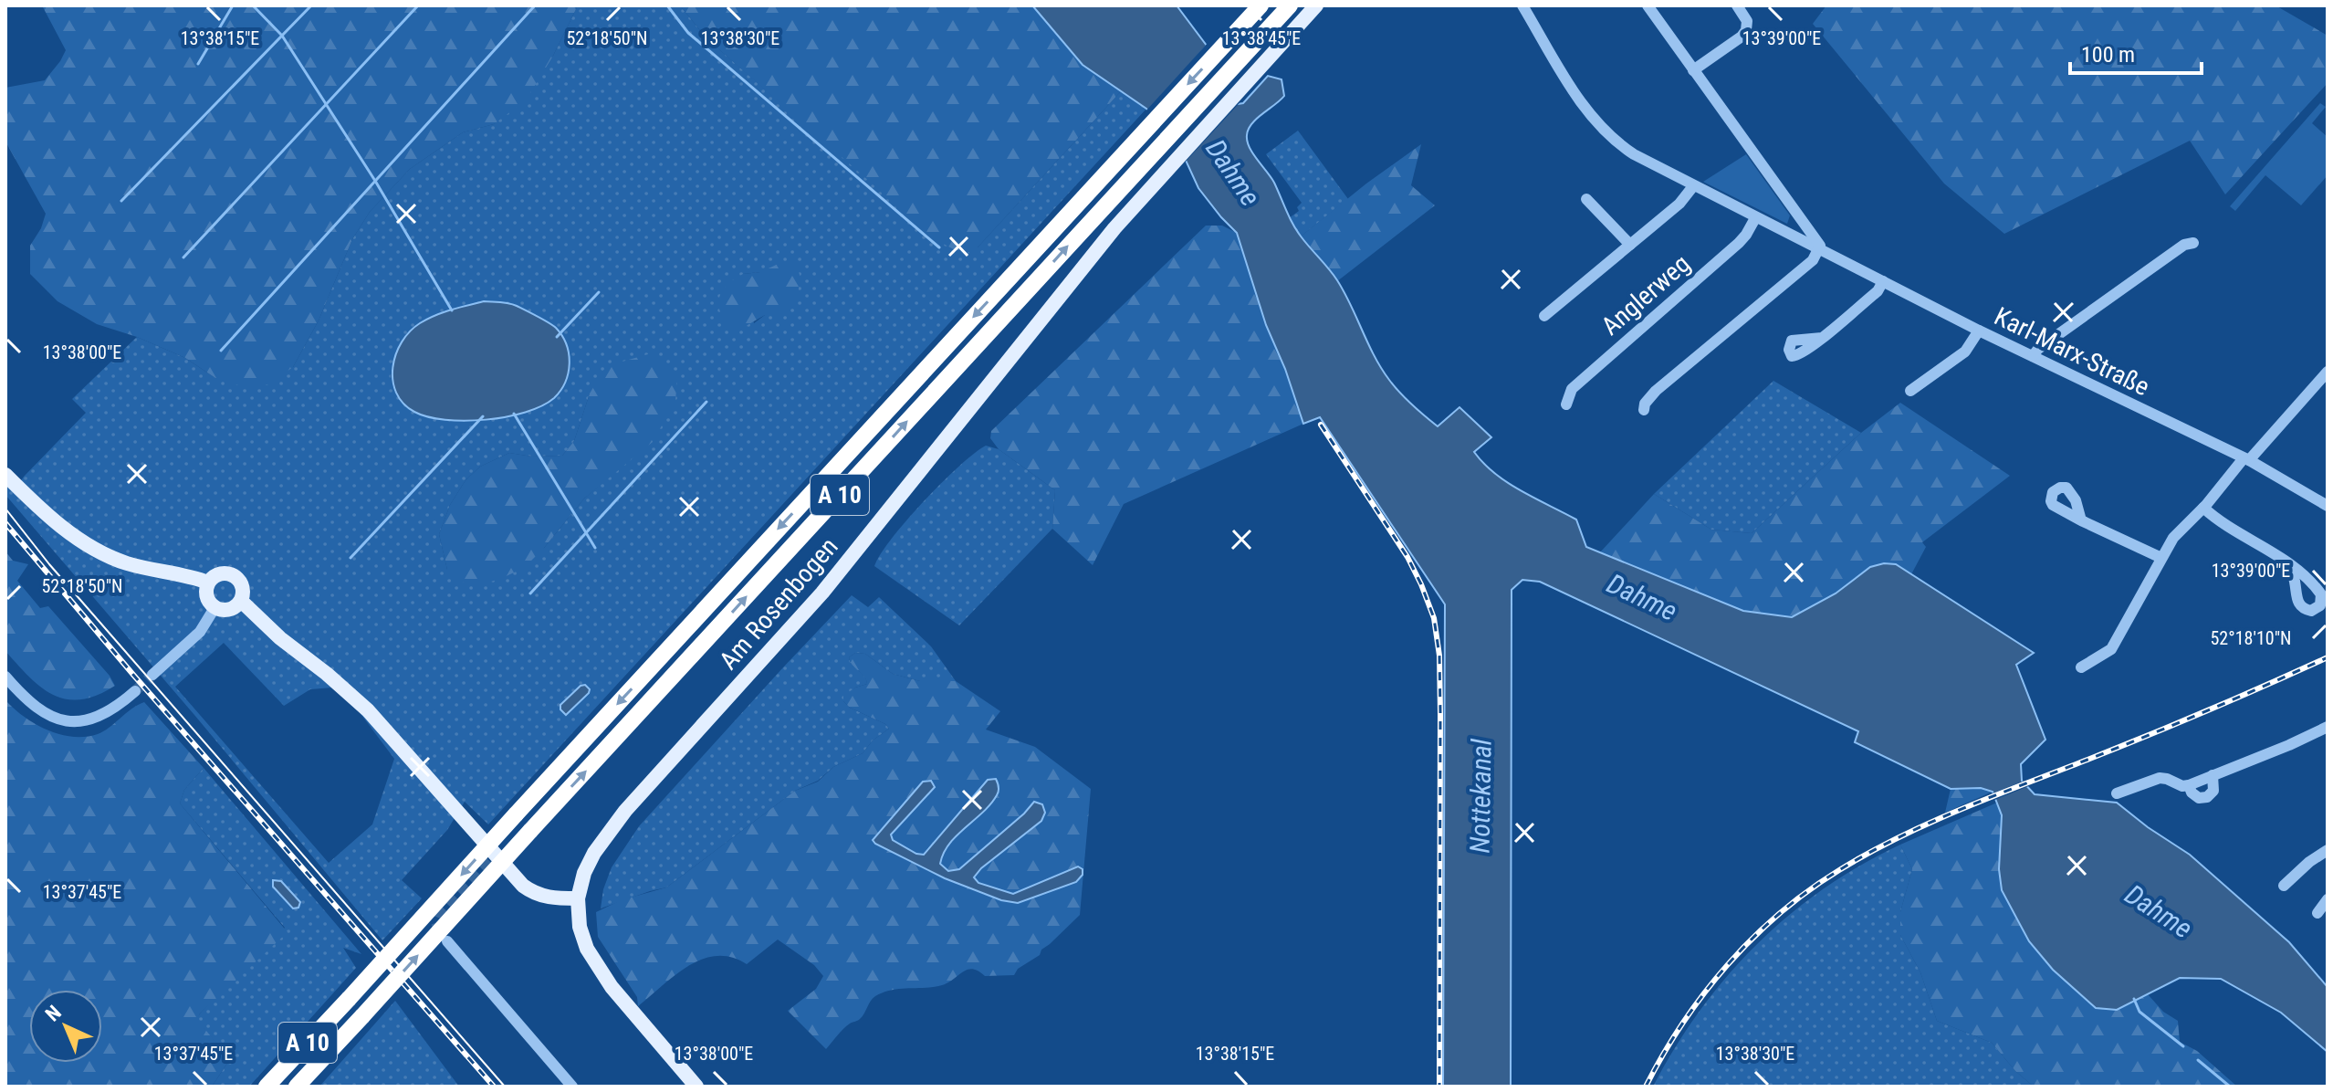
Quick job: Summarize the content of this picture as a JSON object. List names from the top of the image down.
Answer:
{
  "streets": {
    "highway": ["A 10"],
    "main road": ["Am Rosenbogen"],
    "street": ["Anglerweg", "Karl-Marx-Straße"]
  },
  "crossings": [
    ["Anglerweg", "Karl-Marx-Straße"]
  ],
  "water": ["Dahme", "Nottekanal"],
  "scale_bar": "100 m",
  "north": "top left",
  "coordinates": [
    "52°18'50\"N",
    "13°38'15\"E",
    "13°38'30\"E",
    "13°38'45\"E",
    "13°39'00\"E",
    "13°38'00\"E",
    "52°18'10\"N",
    "13°37'45\"E"
  ]
}
